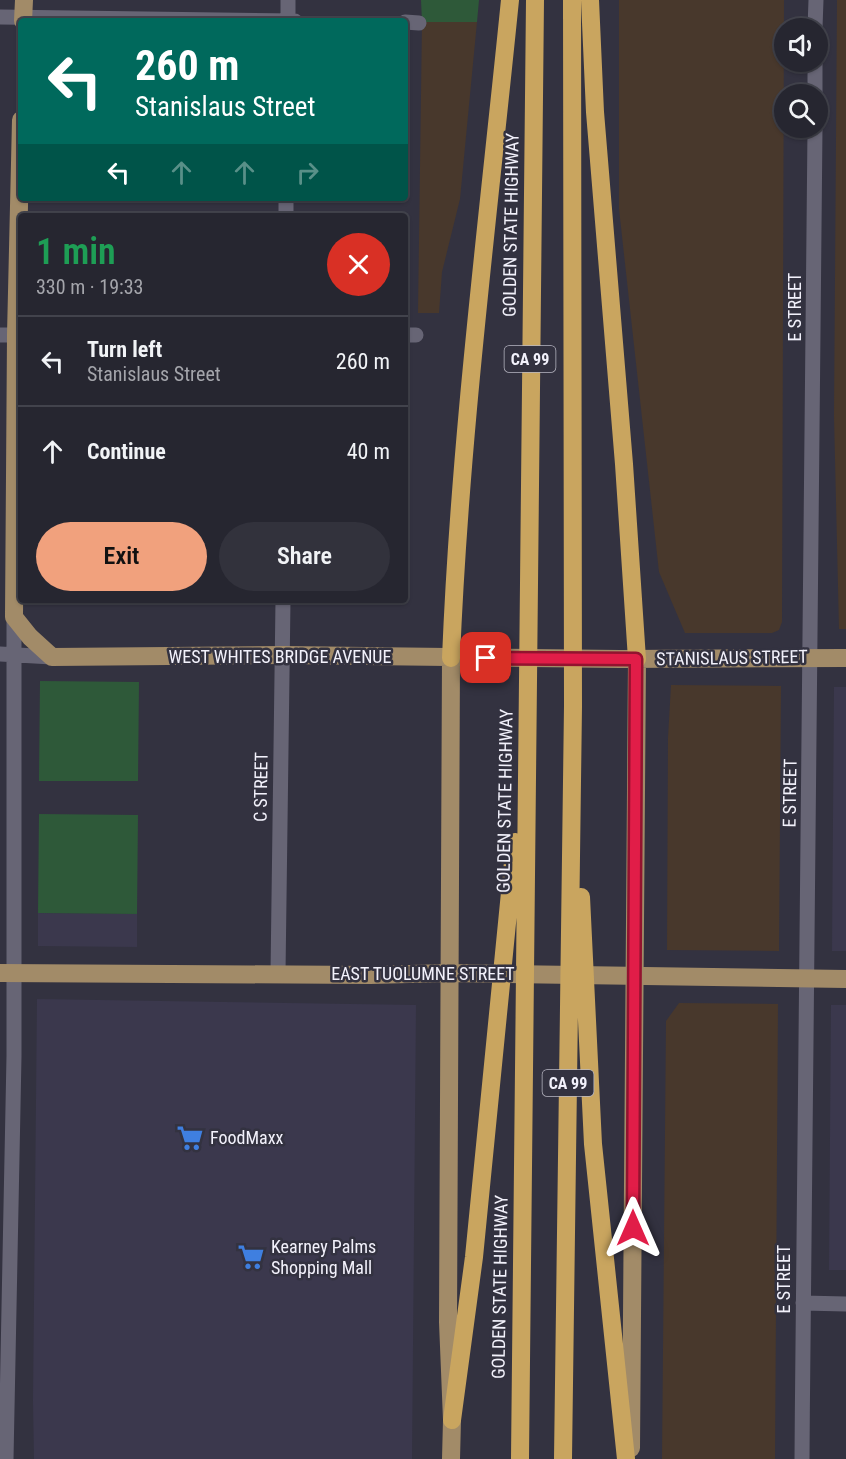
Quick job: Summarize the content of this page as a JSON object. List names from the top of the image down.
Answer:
{
  "streets": {
    "highway": ["GOLDEN STATE HIGHWAY", "CA 99"],
    "main road": ["WEST WHITES BRIDGE AVENUE", "STANISLAUS STREET", "EAST TUOLUMNE STREET"],
    "street": ["E STREET", "C STREET"]
  },
  "crossings": [
    ["E STREET", "STANISLAUS STREET"],
    ["E STREET", "EAST TUOLUMNE STREET"],
    ["WEST WHITES BRIDGE AVENUE", "STANISLAUS STREET"],
    ["WEST WHITES BRIDGE AVENUE", "C STREET"],
    ["C STREET", "EAST TUOLUMNE STREET"]
  ],
  "places": {
    "supermarket": ["FoodMaxx", "Kearney Palms Shopping Mall"]
  },
  "page": {
    "turn": ["260 m", "Stanislaus Street"],
    "heading": ["1 min", "330 m · 19:33"],
    "list": [
      {
        "name": "Turn left",
        "note": "Stanislaus Street",
        "value": "260 m"
      },
      {
        "name": "Continue",
        "value": "40 m"
      }
    ],
    "buttons": ["Exit", "Share"]
  }
}
